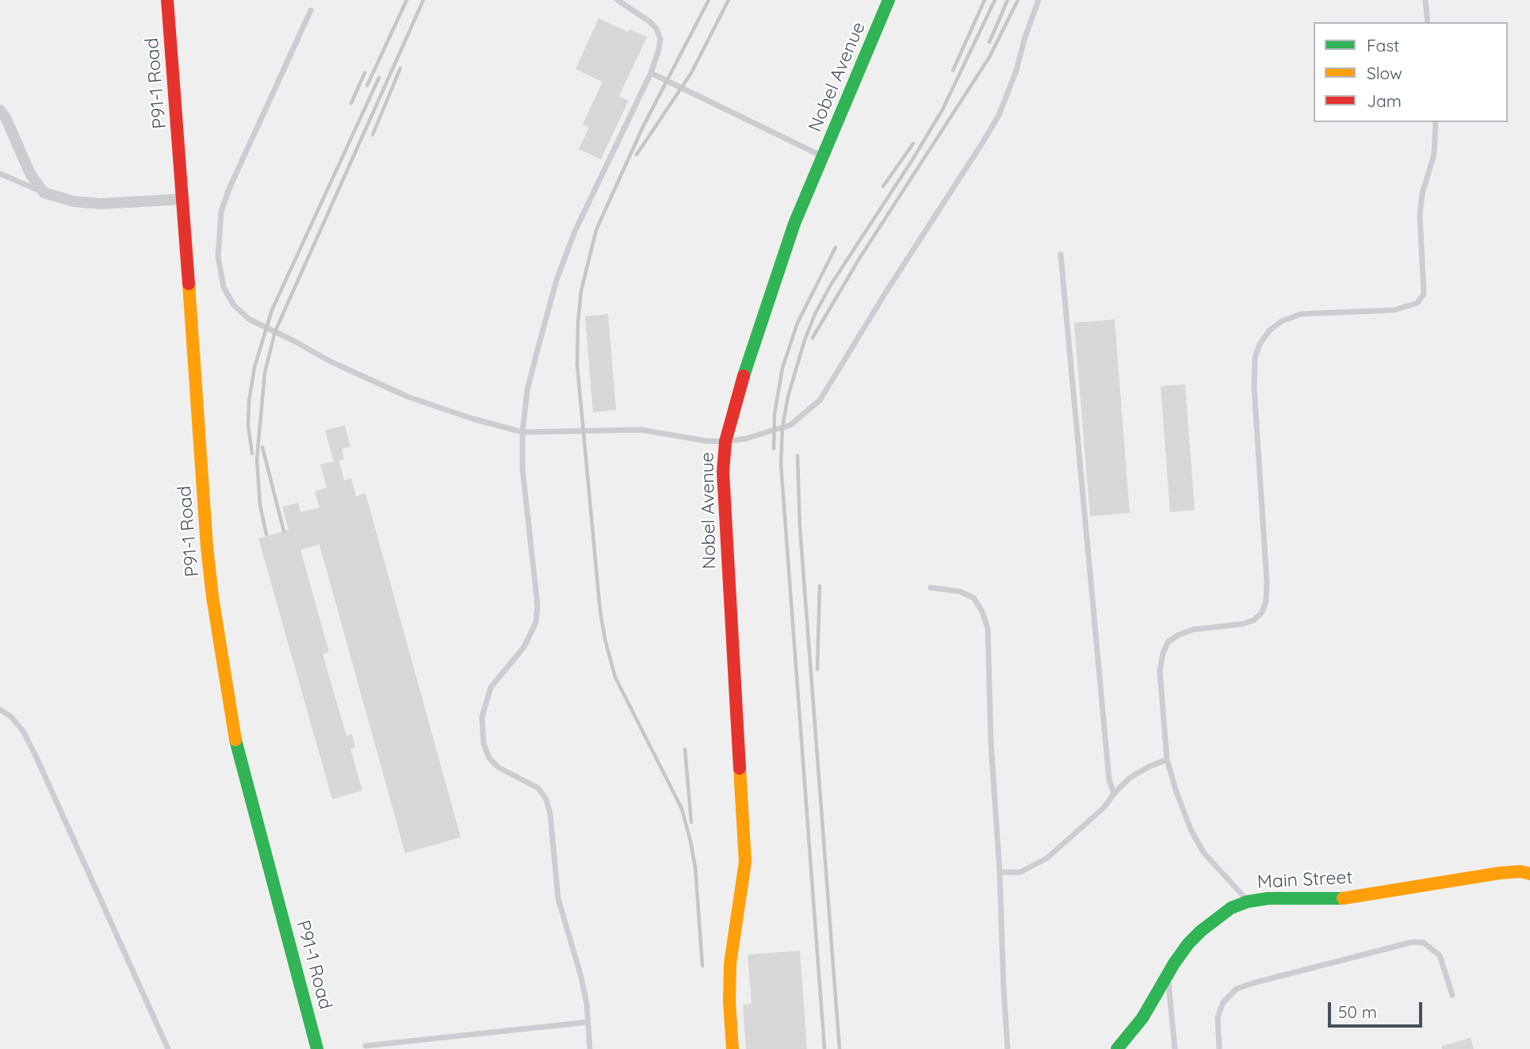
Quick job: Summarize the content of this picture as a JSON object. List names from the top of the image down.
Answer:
{
  "streets": {
    "street": ["Nobel Avenue", "P91-1 Road", "Main Street"]
  },
  "legend": ["Fast", "Slow", "Jam"],
  "scale_bar": "50 m"
}
